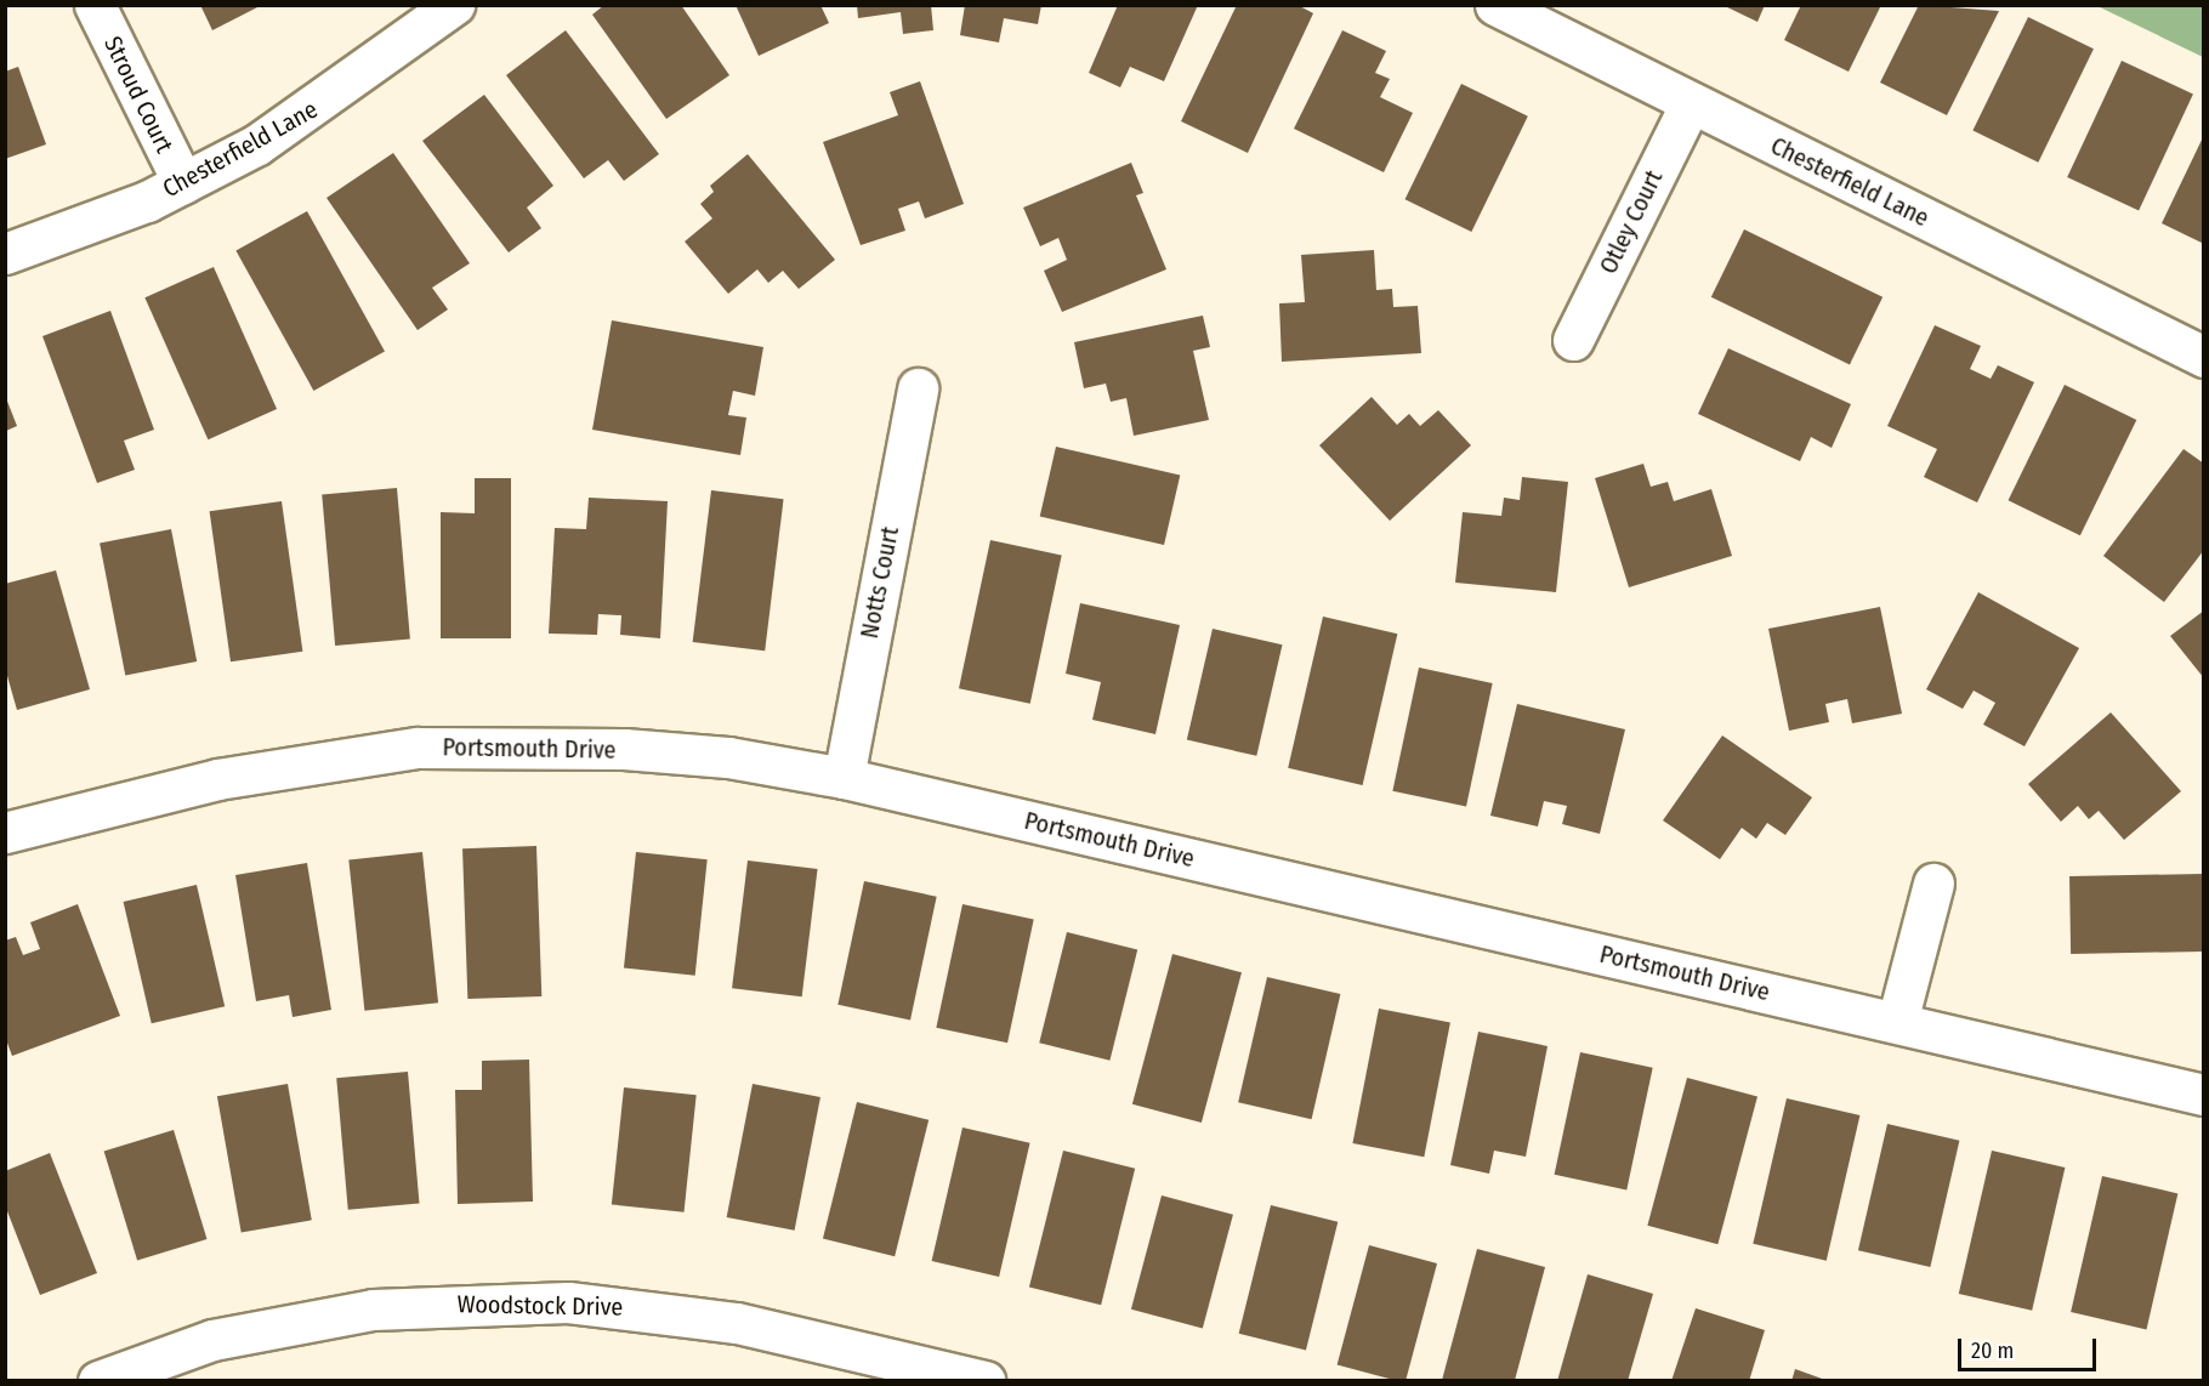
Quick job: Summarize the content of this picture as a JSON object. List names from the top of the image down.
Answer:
{
  "streets": {
    "street": [
      "Stroud Court",
      "Chesterfield Lane",
      "Otley Court",
      "Notts Court",
      "Portsmouth Drive",
      "Woodstock Drive"
    ]
  },
  "crossings": [
    ["Stroud Court", "Chesterfield Lane"],
    ["Chesterfield Lane", "Otley Court"],
    ["Notts Court", "Portsmouth Drive"]
  ],
  "scale_bar": "20 m"
}
